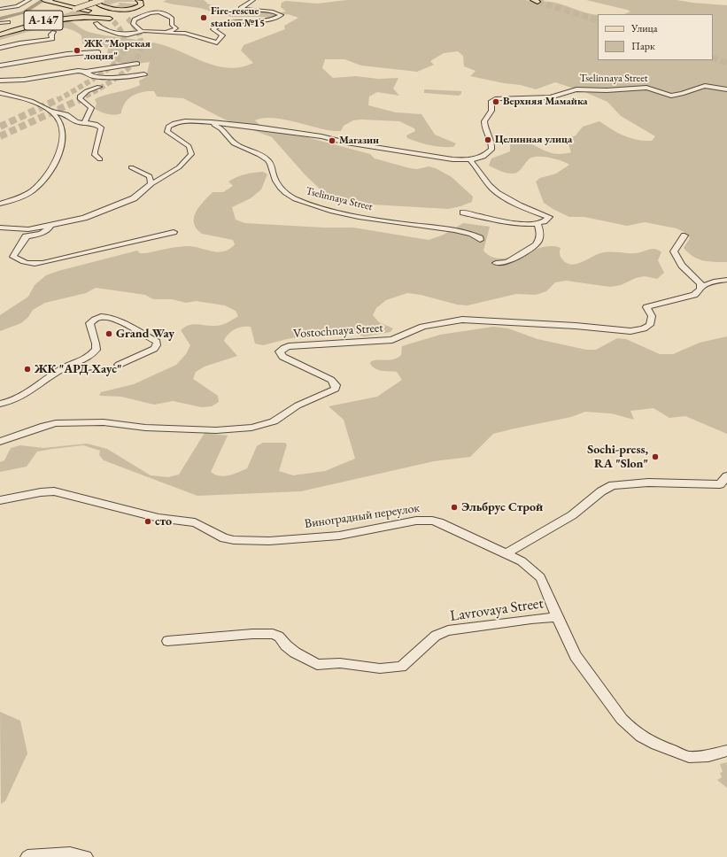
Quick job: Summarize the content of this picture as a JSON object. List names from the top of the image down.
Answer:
{
  "streets": {
    "main road": ["А-147"],
    "street": [
      "Tselinnaya Street",
      "Vostochnaya Street",
      "Виноградный переулок",
      "Lavrovaya Street"
    ]
  },
  "crossings": [
    ["Виноградный переулок", "Lavrovaya Street"]
  ],
  "places": [
    "Fire-rescue station №15",
    "ЖК \"Морская лоция\"",
    "Верхняя Мамайка",
    "Целинная улица",
    "Магазин",
    "Grand Way",
    "ЖК \"АРД-Хаус\"",
    "Sochi-press, RA \"Slon\"",
    "Эльбрус Строй",
    "сто"
  ],
  "legend": ["Улица", "Парк"]
}
